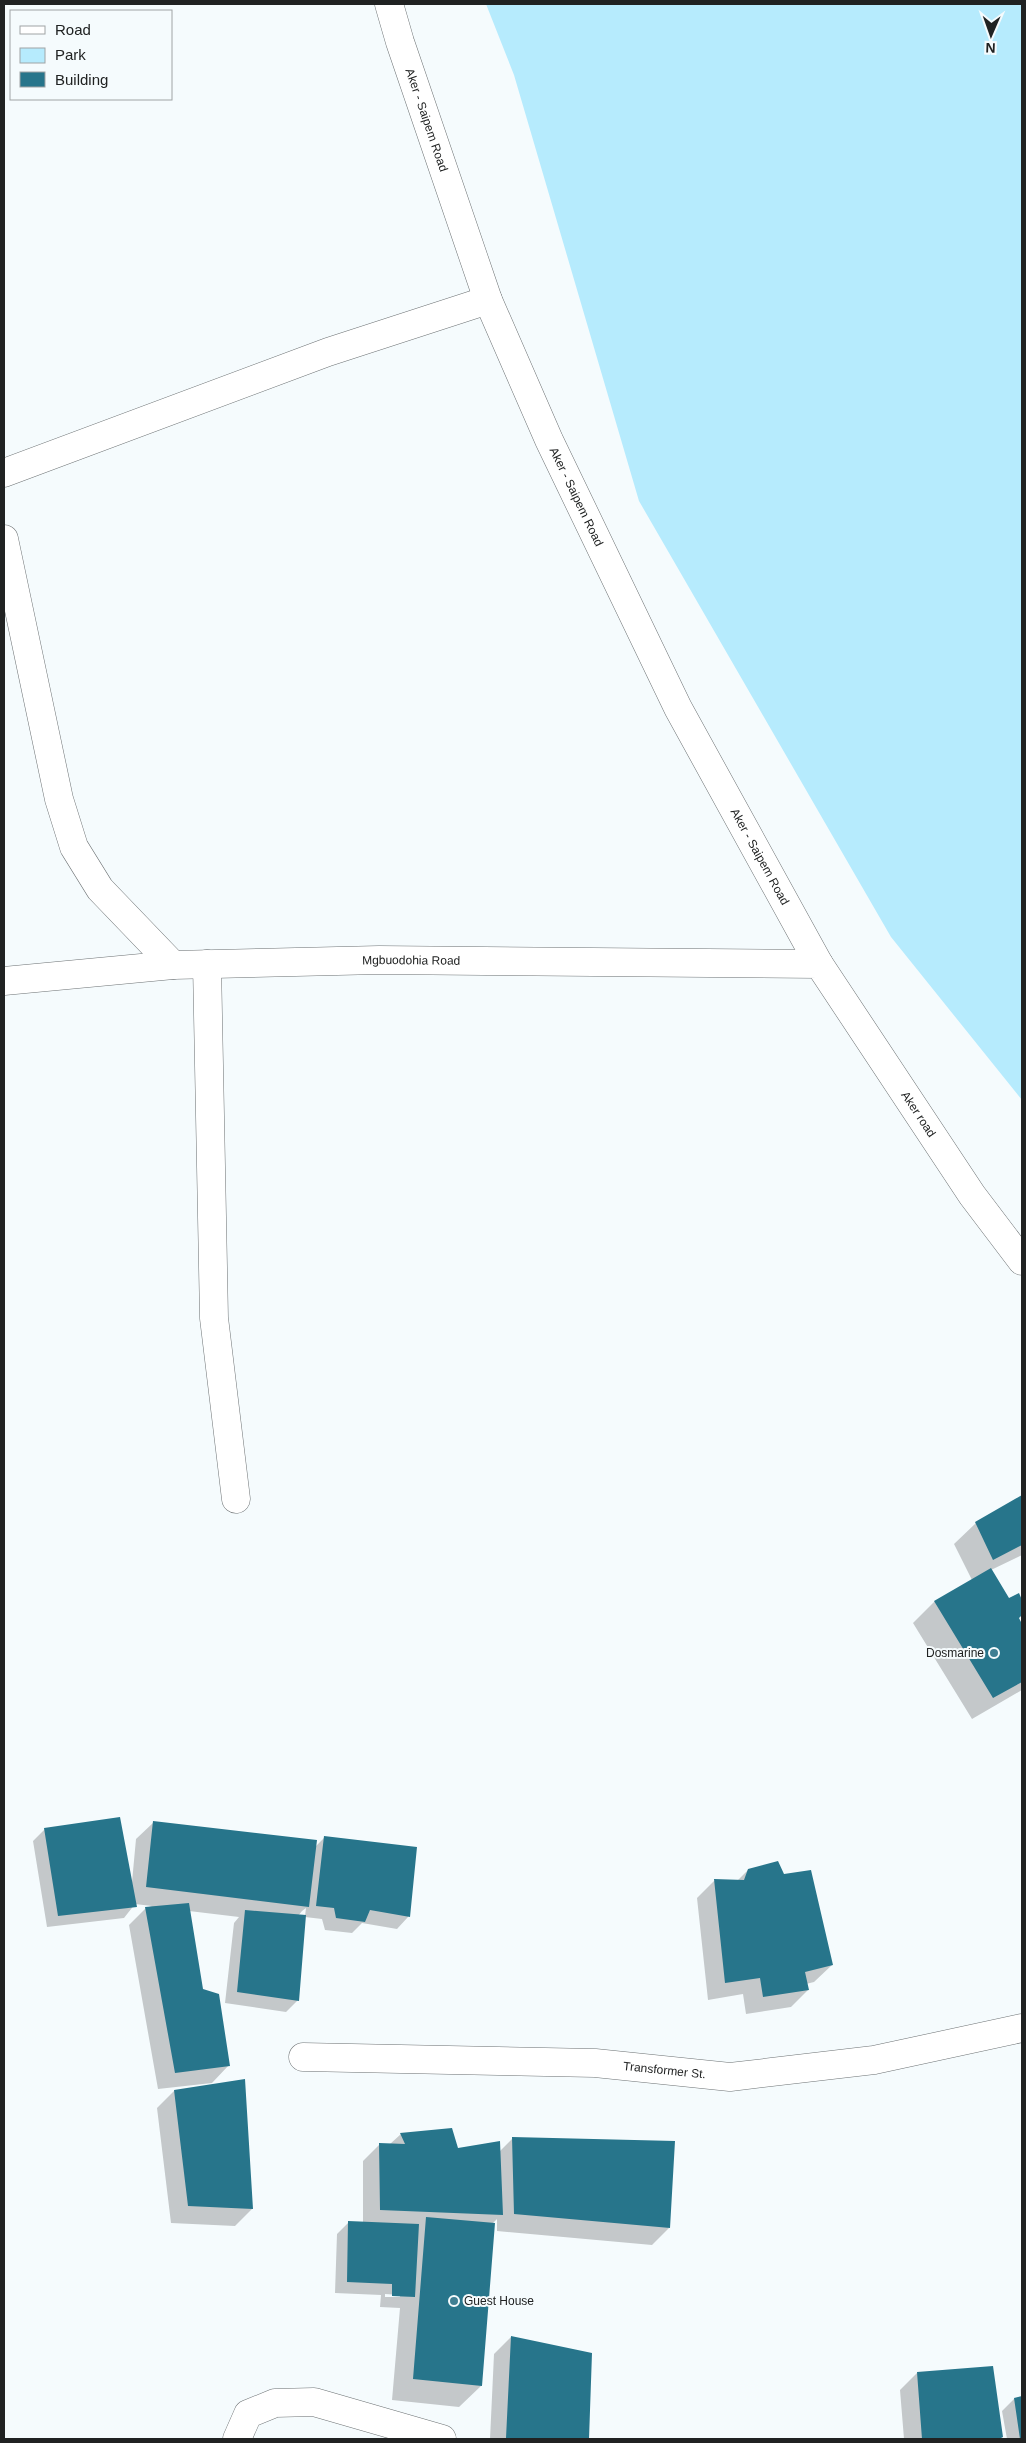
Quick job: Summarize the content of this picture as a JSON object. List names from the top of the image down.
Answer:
{
  "streets": {
    "street": [
      "Aker - Saipem Road",
      "Mgbuodohia Road",
      "Aker road",
      "Transformer St."
    ]
  },
  "crossings": [
    ["Aker - Saipem Road", "Mgbuodohia Road"],
    ["Aker - Saipem Road", "Aker road"],
    ["Mgbuodohia Road", "Aker road"]
  ],
  "places": ["Dosmarine", "Guest House"],
  "legend": ["Road", "Park", "Building"],
  "north": "bottom"
}
